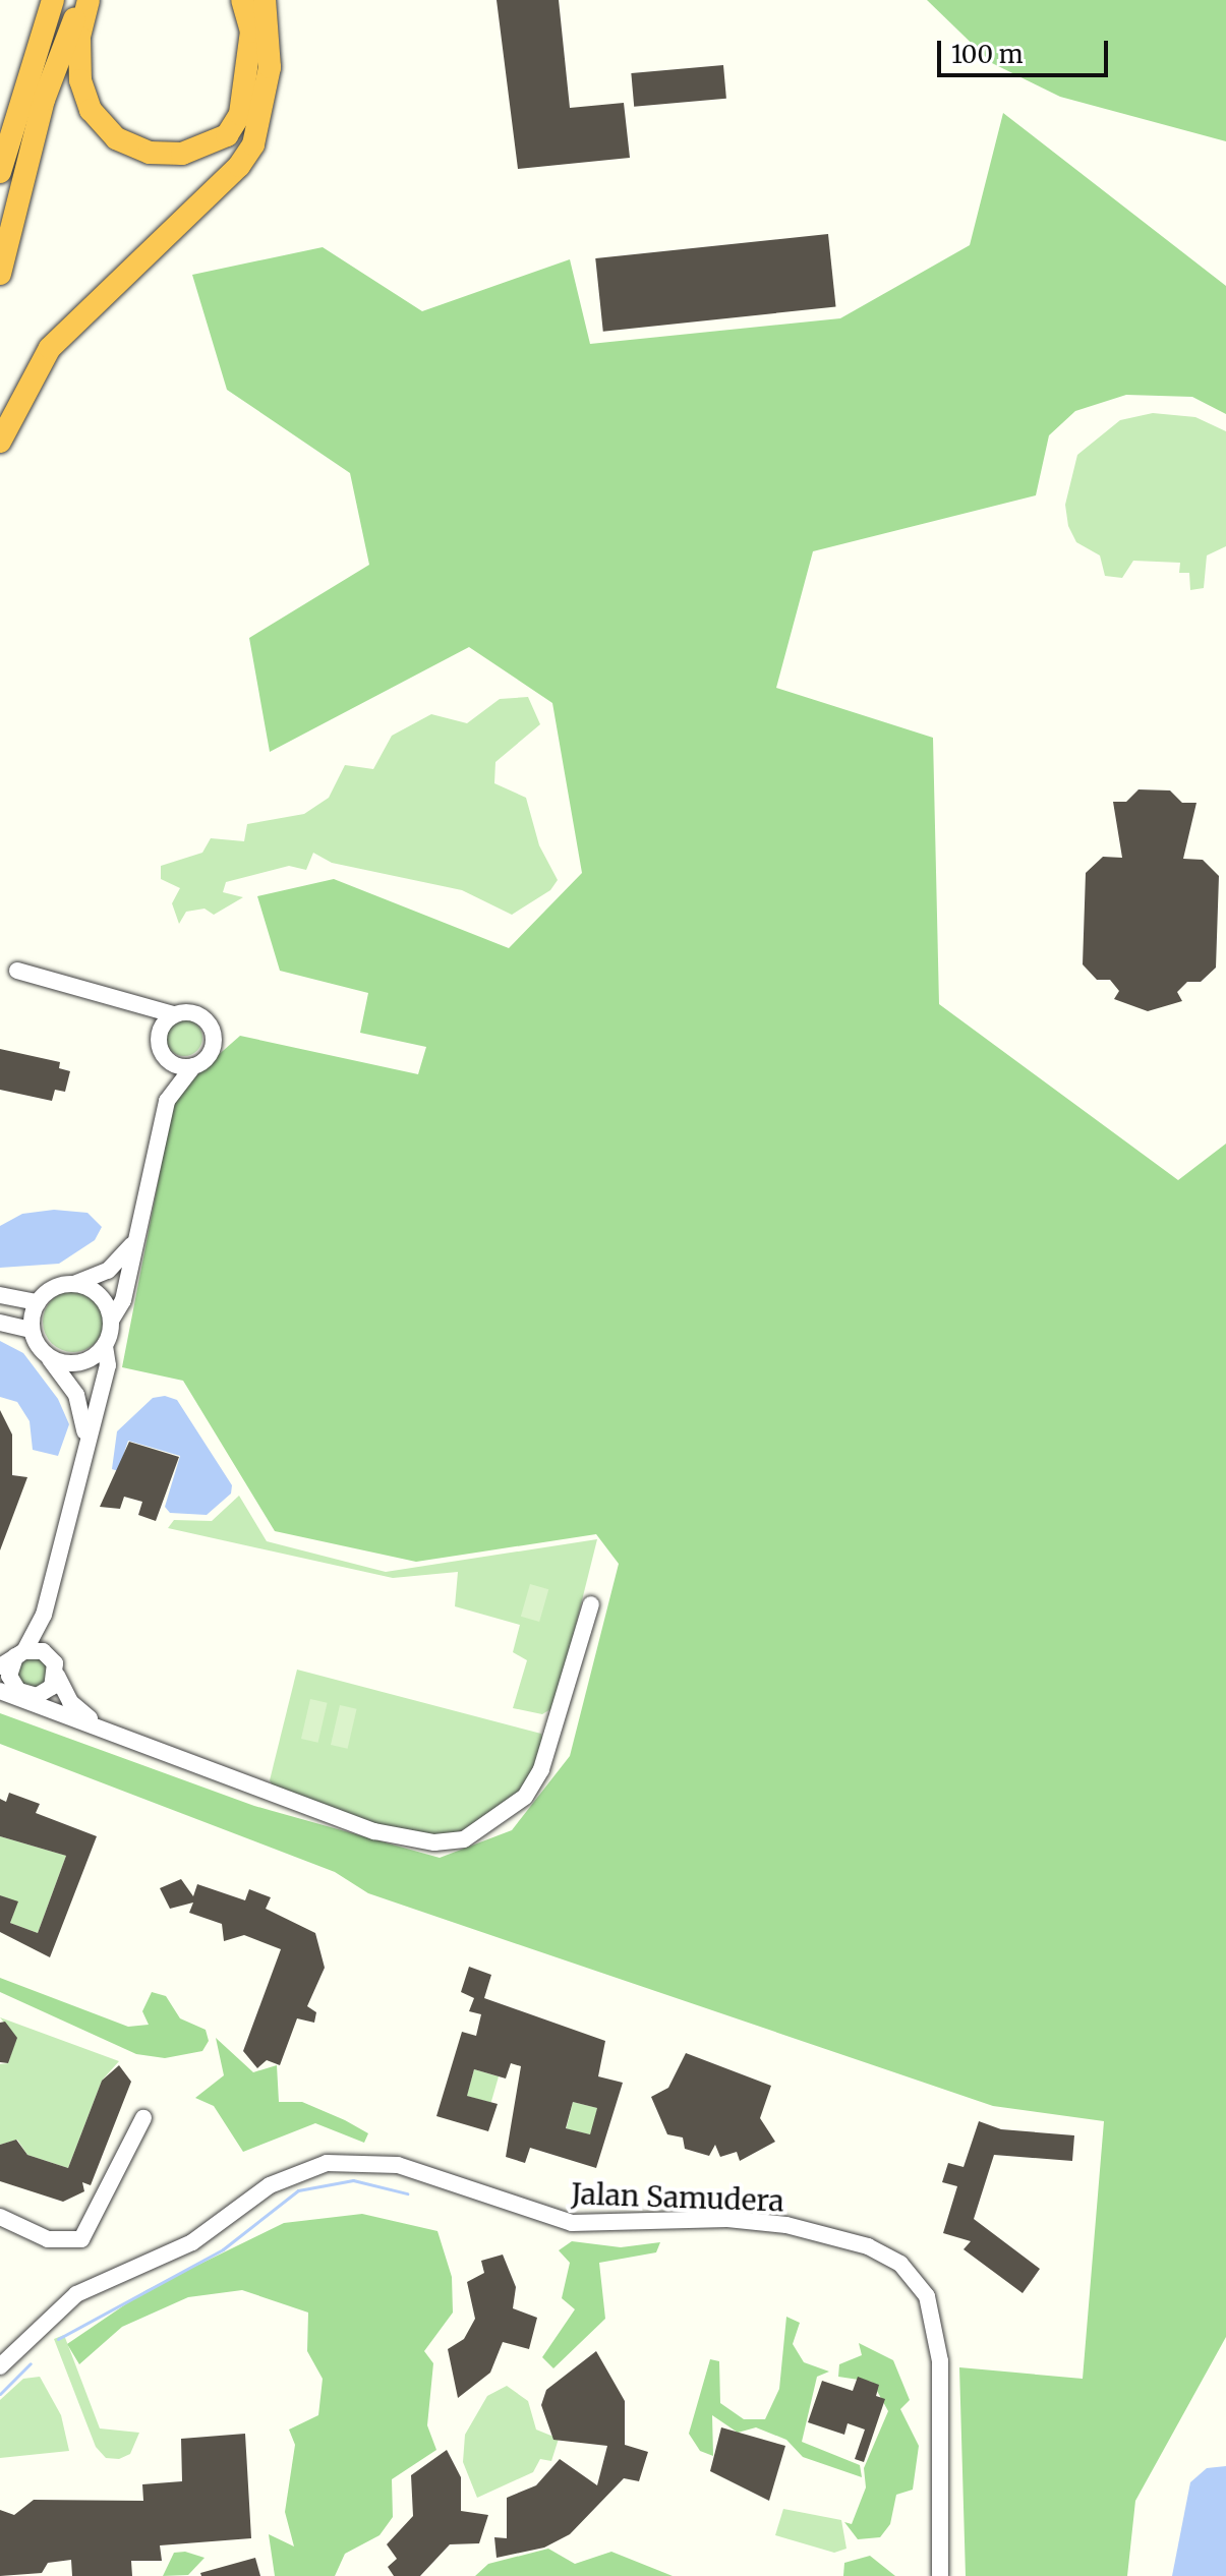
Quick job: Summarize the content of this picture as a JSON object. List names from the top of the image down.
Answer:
{
  "streets": {
    "street": ["Jalan Samudera"]
  },
  "scale_bar": "100 m"
}
